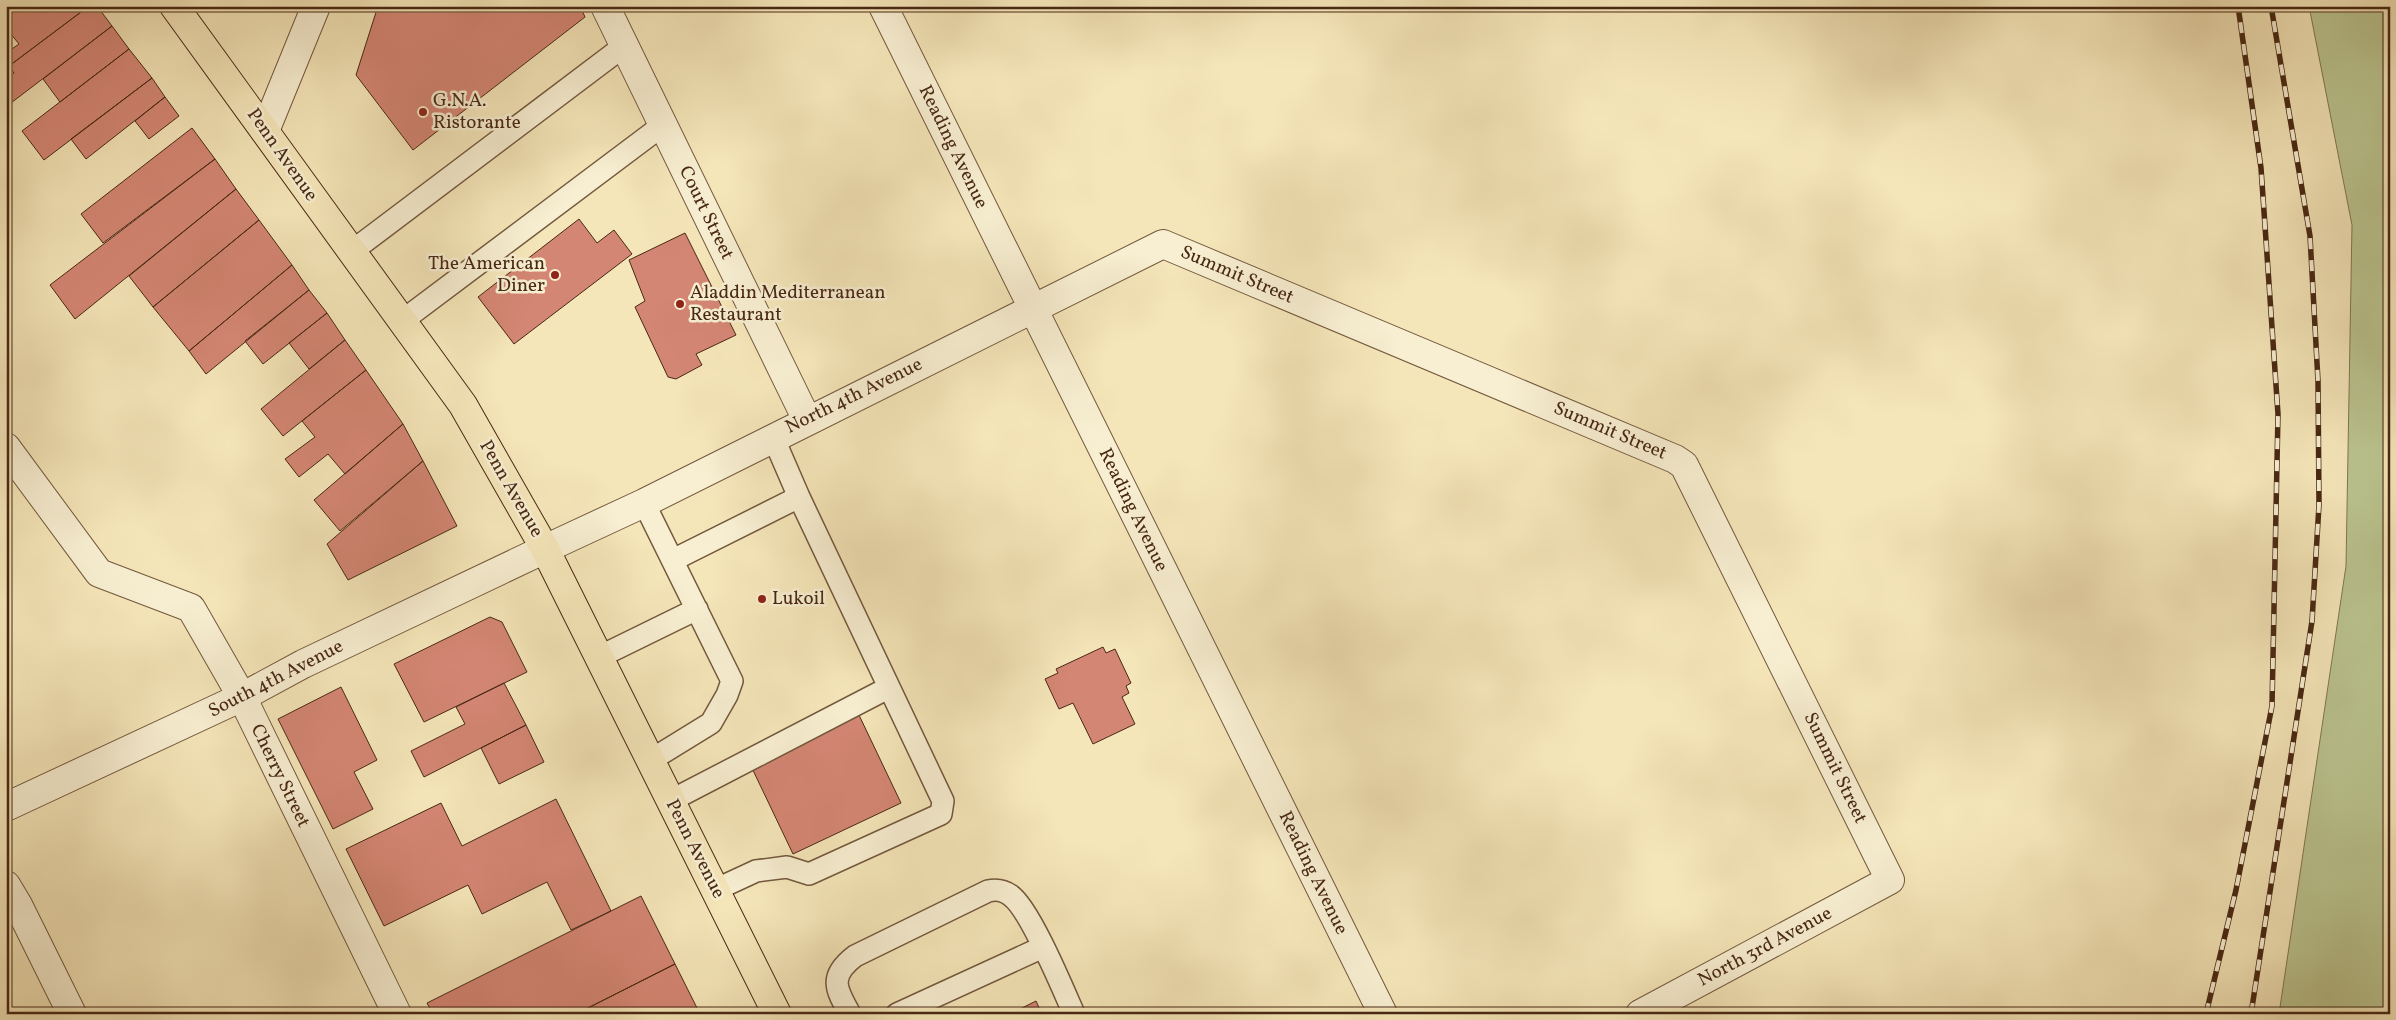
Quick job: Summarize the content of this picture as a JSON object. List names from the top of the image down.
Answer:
{
  "streets": {
    "main road": ["Penn Avenue"],
    "street": [
      "Reading Avenue",
      "Court Street",
      "Summit Street",
      "North 4th Avenue",
      "South 4th Avenue",
      "Cherry Street",
      "North 3rd Avenue"
    ]
  },
  "crossings": [
    ["Reading Avenue", "North 4th Avenue"],
    ["Penn Avenue", "North 4th Avenue"],
    ["Penn Avenue", "South 4th Avenue"],
    ["Court Street", "North 4th Avenue"],
    ["Summit Street", "North 4th Avenue"],
    ["Summit Street", "North 3rd Avenue"],
    ["North 4th Avenue", "South 4th Avenue"],
    ["South 4th Avenue", "Cherry Street"]
  ],
  "places": [
    "G.N.A. Ristorante",
    "The American Diner",
    "Aladdin Mediterranean Restaurant",
    "Lukoil"
  ]
}
